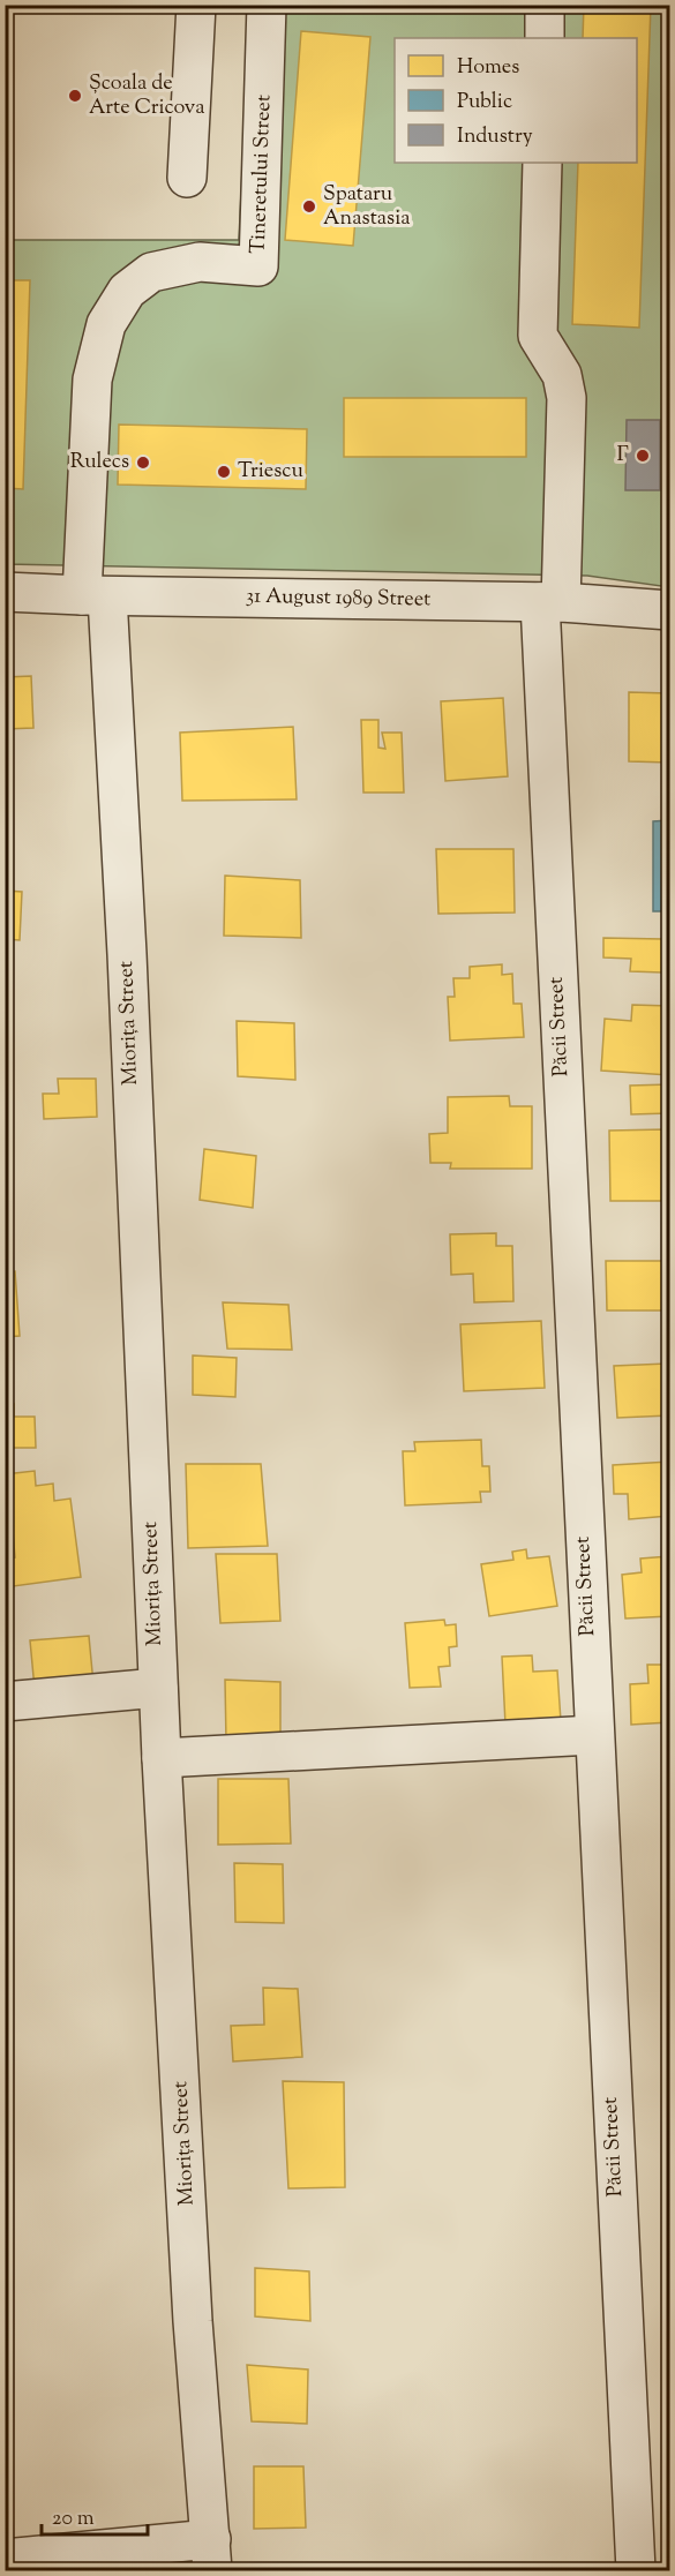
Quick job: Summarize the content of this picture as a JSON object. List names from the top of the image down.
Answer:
{
  "streets": {
    "street": [
      "Tineretului Street",
      "31 August 1989 Street",
      "Miorița Street",
      "Păcii Street"
    ]
  },
  "crossings": [
    ["Tineretului Street", "31 August 1989 Street"],
    ["Tineretului Street", "Miorița Street"],
    ["31 August 1989 Street", "Miorița Street"],
    ["31 August 1989 Street", "Păcii Street"]
  ],
  "places": [
    "Școala de Arte Cricova",
    "Spataru Anastasia",
    "Г",
    "Rulecs",
    "Triescu"
  ],
  "legend": ["Homes", "Public", "Industry"],
  "scale_bar": "20 m"
}
